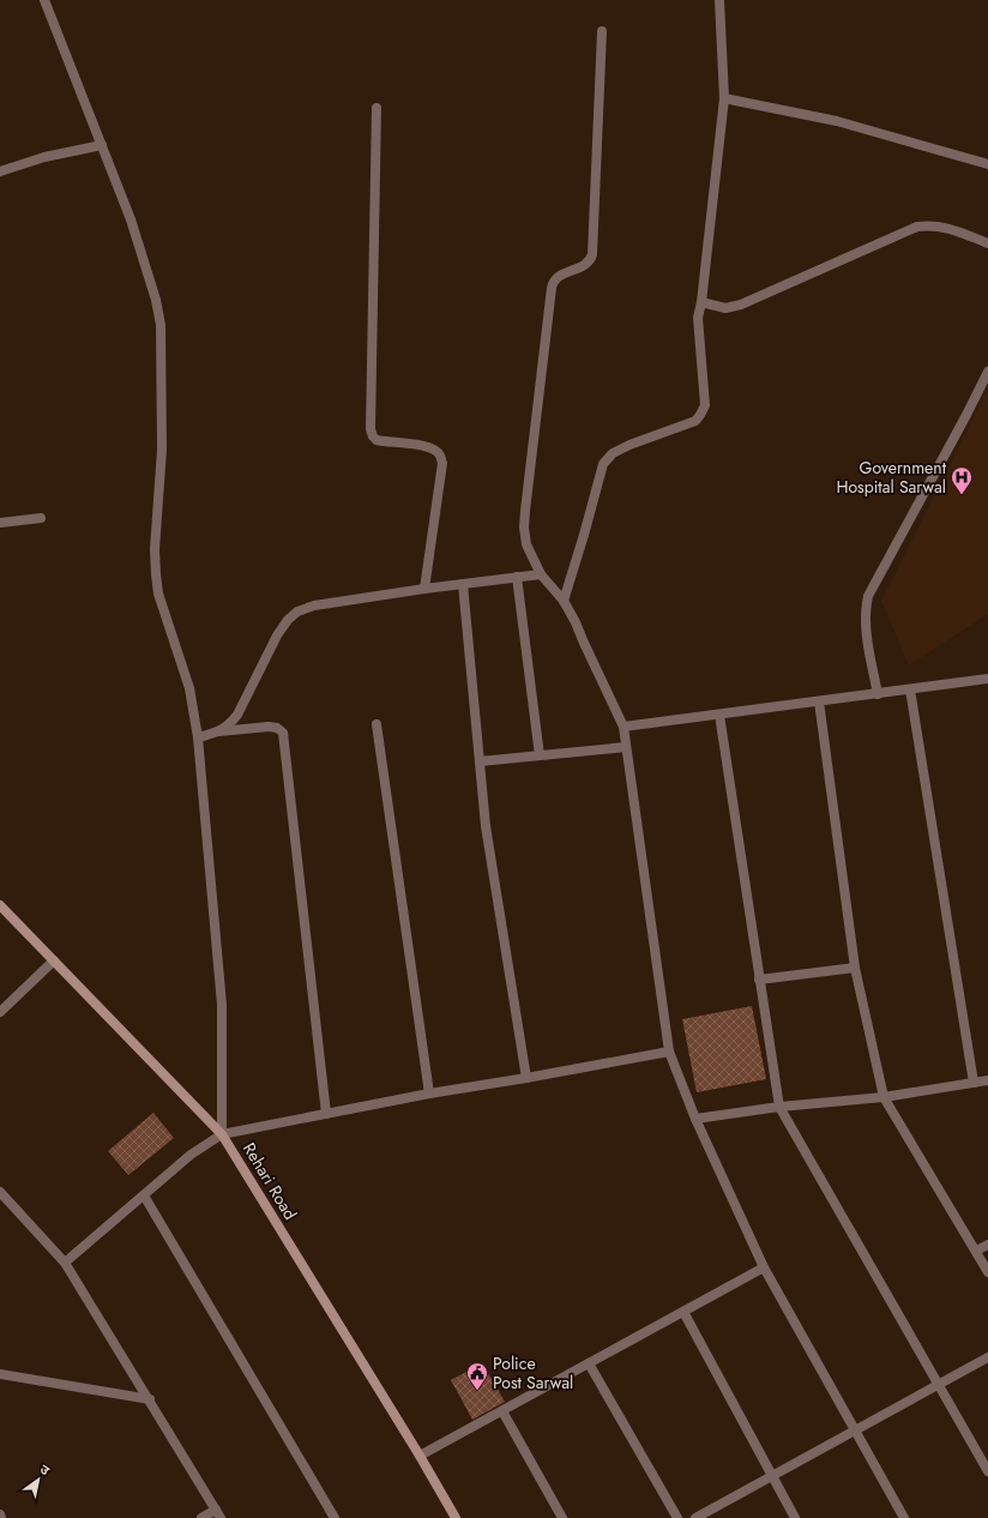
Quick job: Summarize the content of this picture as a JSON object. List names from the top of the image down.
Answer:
{
  "streets": {
    "main road": ["Rehari Road"]
  },
  "places": {
    "hospital": ["Government Hospital Sarwal"],
    "public building": ["Police Post Sarwal"]
  },
  "north": "top right"
}
